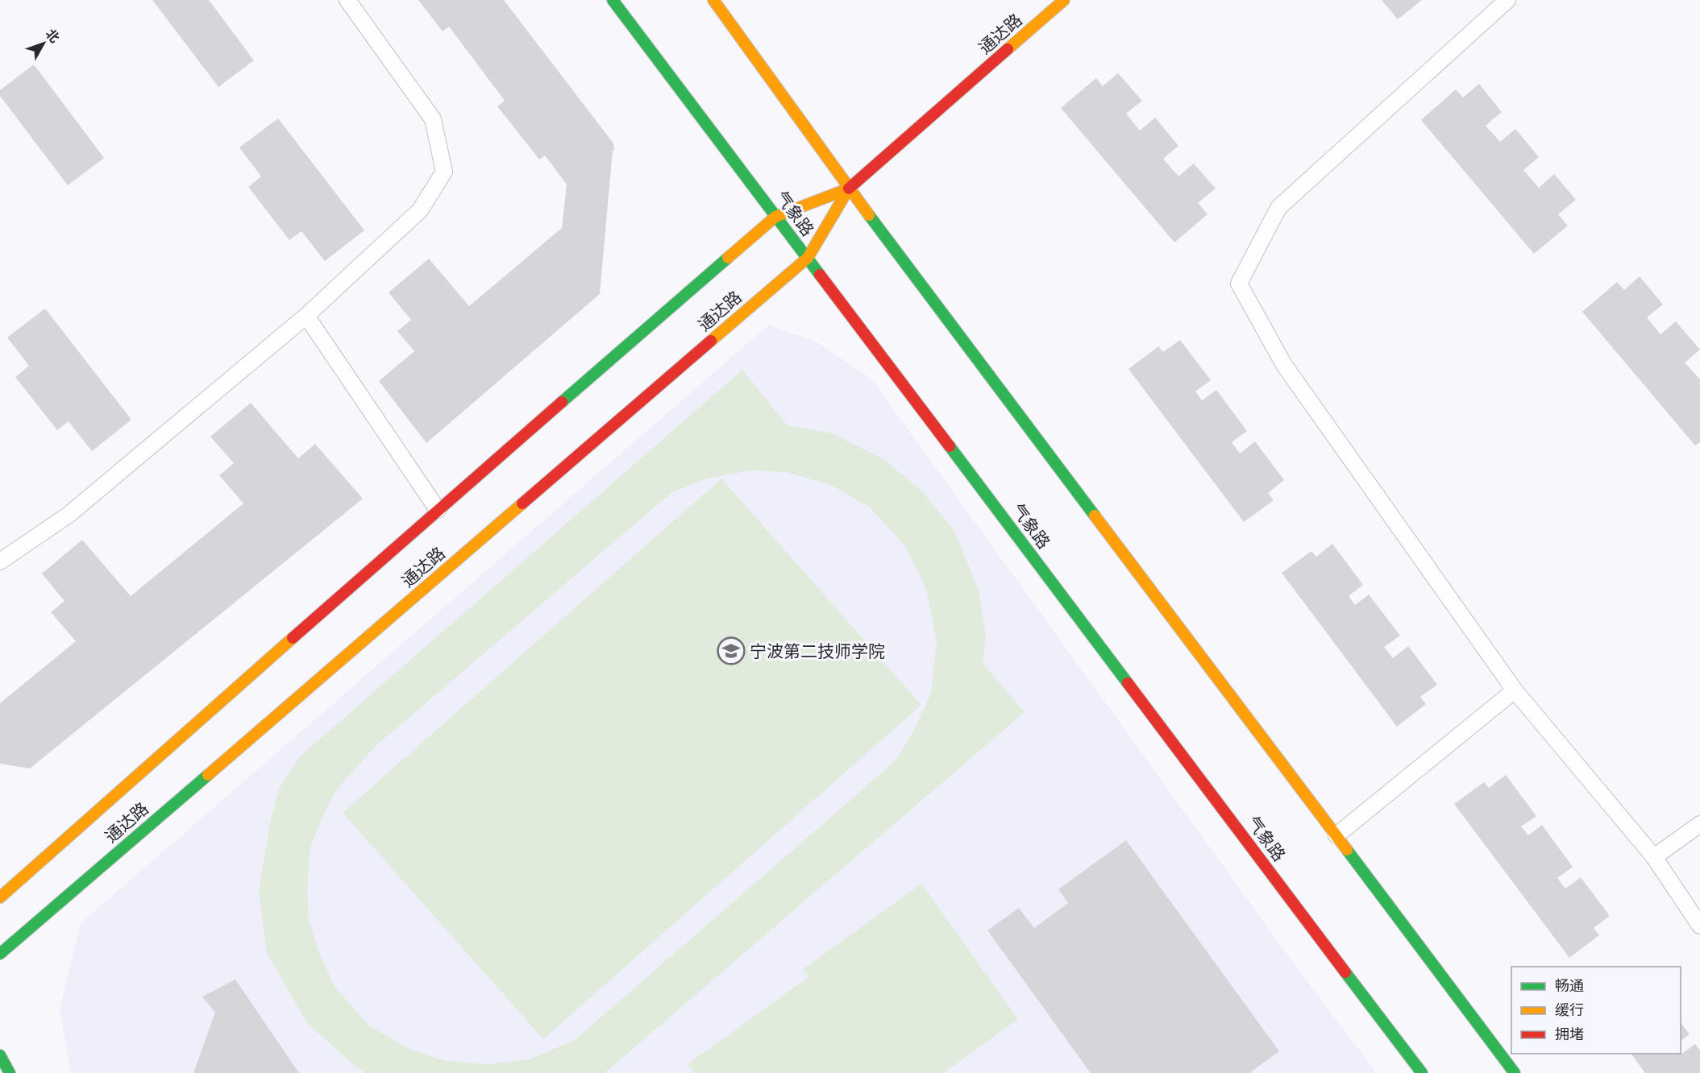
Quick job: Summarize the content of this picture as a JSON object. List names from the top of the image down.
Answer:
{
  "streets": {
    "street": ["通达路", "气象路"]
  },
  "crossings": [
    ["通达路", "气象路"]
  ],
  "places": {
    "school or university": ["宁波第二技师学院"]
  },
  "legend": ["畅通", "缓行", "拥堵"],
  "north": "top right"
}
